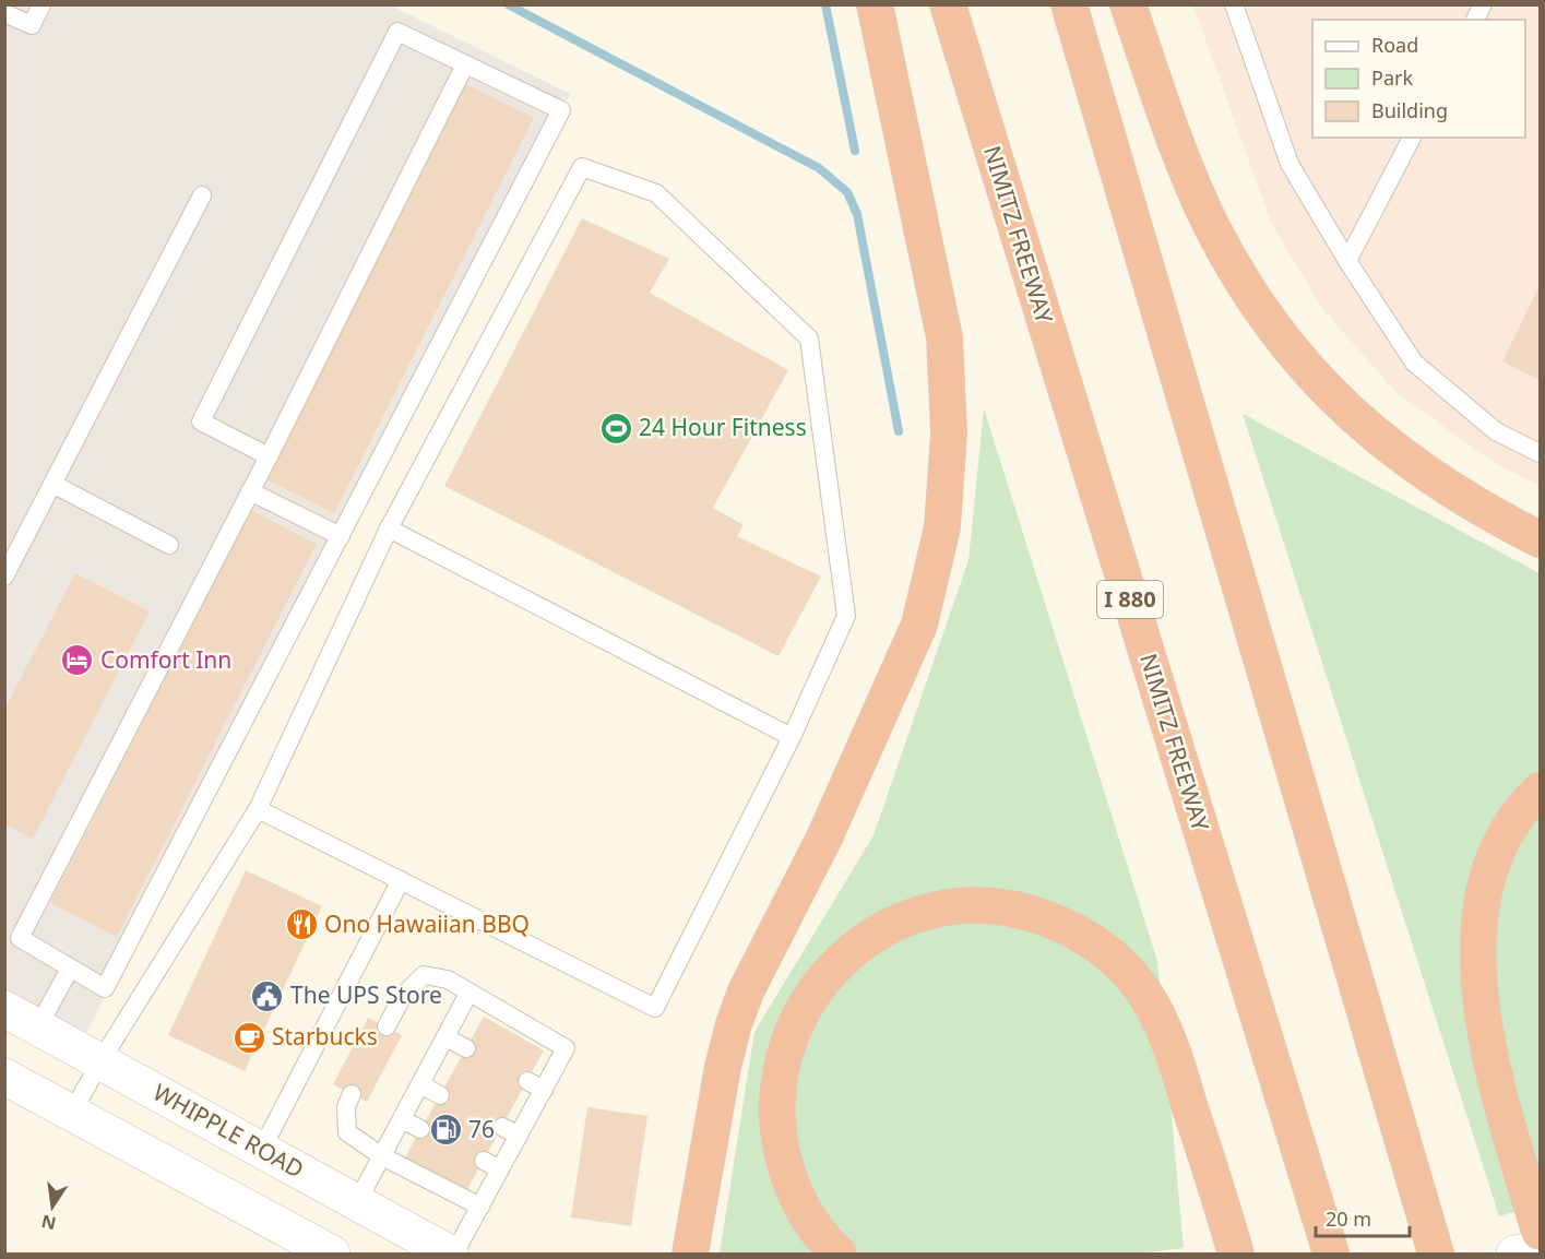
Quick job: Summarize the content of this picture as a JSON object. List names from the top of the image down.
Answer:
{
  "streets": {
    "highway": ["NIMITZ FREEWAY", "I 880"],
    "main road": ["WHIPPLE ROAD"]
  },
  "places": {
    "sports": ["24 Hour Fitness"],
    "hotel": ["Comfort Inn"],
    "restaurant": ["Ono Hawaiian BBQ"],
    "public building": ["The UPS Store"],
    "cafe": ["Starbucks"],
    "fuel station": ["76"]
  },
  "legend": ["Road", "Park", "Building"],
  "scale_bar": "20 m",
  "north": "bottom"
}
